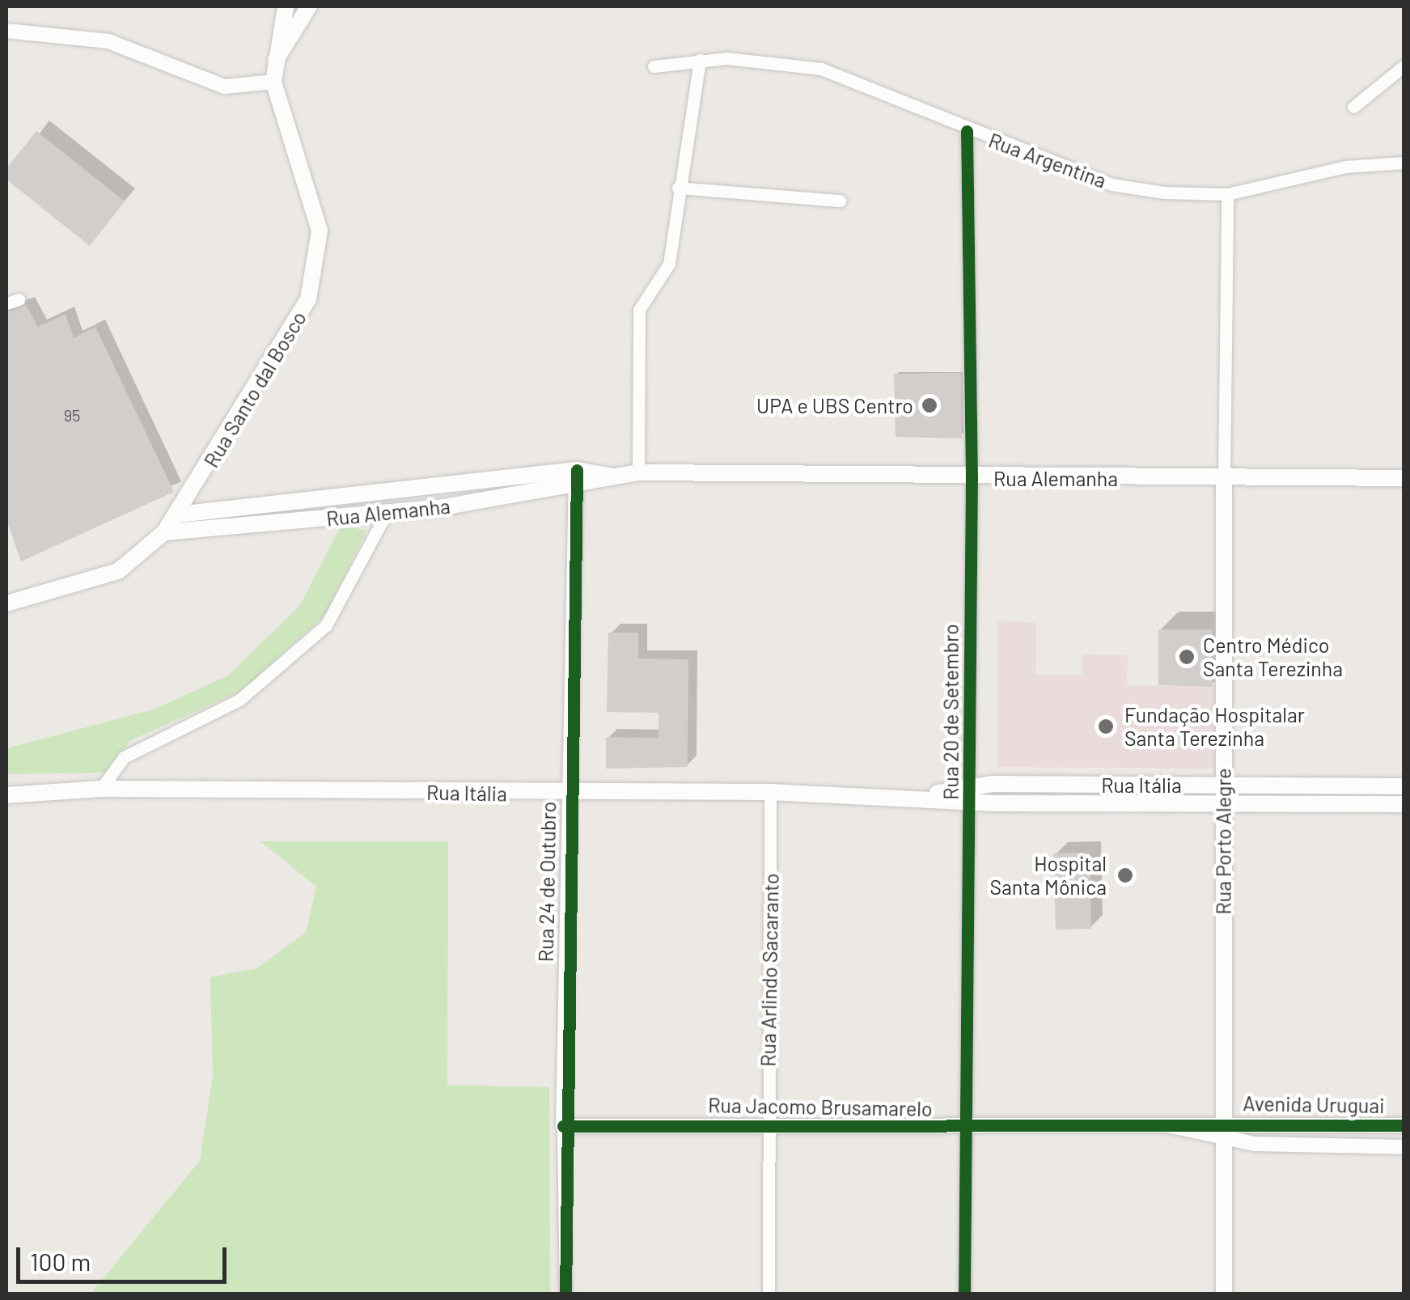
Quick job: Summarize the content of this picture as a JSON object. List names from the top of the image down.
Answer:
{
  "streets": {
    "main road": [
      "Rua Santo dal Bosco",
      "Rua Alemanha",
      "Rua Itália",
      "Rua Porto Alegre"
    ],
    "street": [
      "Rua Argentina",
      "Rua 20 de Setembro",
      "Rua 24 de Outubro",
      "Rua Arlindo Sacaranto",
      "Avenida Uruguai",
      "Rua Jacomo Brusamarelo"
    ]
  },
  "crossings": [
    ["Rua Argentina", "Rua 20 de Setembro"],
    ["Rua Argentina", "Rua Porto Alegre"],
    ["Rua Santo dal Bosco", "Rua Alemanha"],
    ["Rua Alemanha", "Rua 20 de Setembro"],
    ["Rua Alemanha", "Rua Porto Alegre"],
    ["Rua Alemanha", "Rua 24 de Outubro"],
    ["Rua 20 de Setembro", "Rua Itália"],
    ["Rua 20 de Setembro", "Rua Jacomo Brusamarelo"],
    ["Rua Itália", "Rua Porto Alegre"],
    ["Rua Itália", "Rua 24 de Outubro"],
    ["Rua Itália", "Rua Arlindo Sacaranto"],
    ["Rua Porto Alegre", "Avenida Uruguai"],
    ["Rua Porto Alegre", "Rua Jacomo Brusamarelo"],
    ["Rua 24 de Outubro", "Rua Jacomo Brusamarelo"],
    ["Rua Arlindo Sacaranto", "Rua Jacomo Brusamarelo"],
    ["Avenida Uruguai", "Rua Jacomo Brusamarelo"]
  ],
  "places": [
    "UPA e UBS Centro",
    "Centro Médico Santa Terezinha",
    "Fundação Hospitalar Santa Terezinha",
    "Hospital Santa Mônica"
  ],
  "house_numbers": ["95"],
  "scale_bar": "100 m"
}
